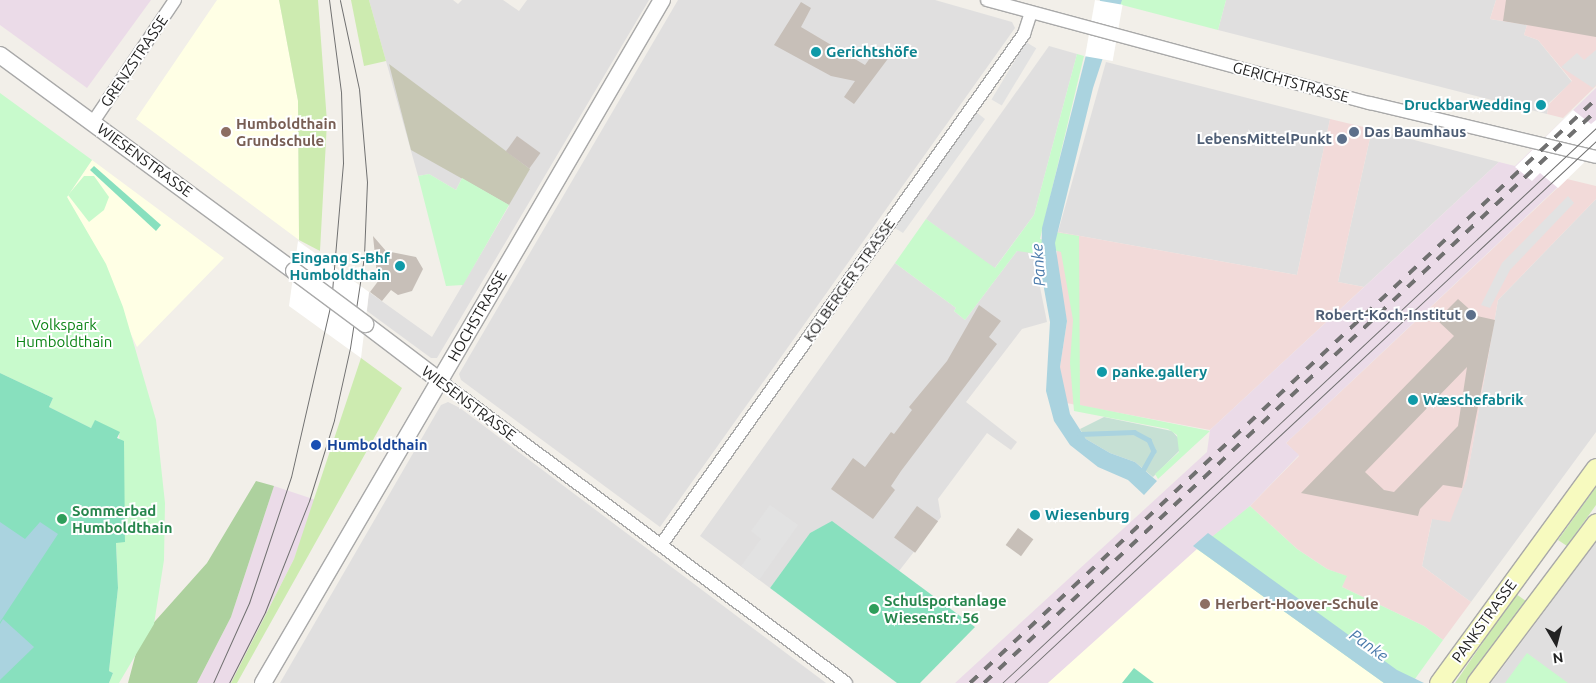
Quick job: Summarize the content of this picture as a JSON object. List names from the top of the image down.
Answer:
{
  "streets": {
    "main road": ["PANKSTRASSE"],
    "street": [
      "GRENZSTRASSE",
      "GERICHTSTRASSE",
      "WIESENSTRASSE",
      "KOLBERGER STRASSE",
      "HOCHSTRASSE"
    ]
  },
  "crossings": [
    ["GRENZSTRASSE", "WIESENSTRASSE"],
    ["GERICHTSTRASSE", "KOLBERGER STRASSE"],
    ["WIESENSTRASSE", "KOLBERGER STRASSE"],
    ["WIESENSTRASSE", "HOCHSTRASSE"]
  ],
  "water": ["Panke"],
  "parks": ["Volkspark Humboldthain"],
  "places": [
    "Gerichtshöfe",
    "DruckbarWedding",
    "Humboldthain Grundschule",
    "Das Baumhaus",
    "LebensMittelPunkt",
    "Eingang S-Bhf Humboldthain",
    "Robert-Koch-Institut",
    "panke.gallery",
    "Wæschefabrik",
    "Humboldthain",
    "Wiesenburg",
    "Sommerbad Humboldthain",
    "Herbert-Hoover-Schule",
    "Schulsportanlage Wiesenstr. 56"
  ],
  "north": "bottom"
}
